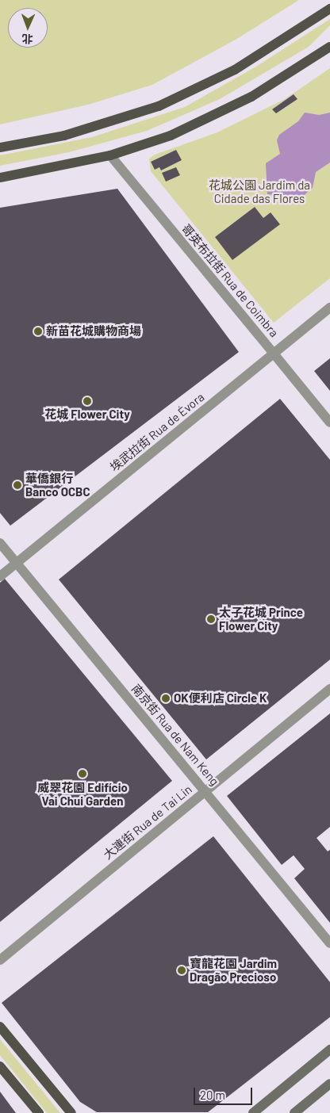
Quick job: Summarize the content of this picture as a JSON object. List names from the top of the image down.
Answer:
{
  "streets": {
    "street": [
      "哥英布拉街 Rua de Coimbra",
      "埃武拉街 Rua de Évora",
      "南京街 Rua de Nam Keng",
      "大連街 Rua de Tai Lin"
    ]
  },
  "crossings": [
    ["哥英布拉街 Rua de Coimbra", "埃武拉街 Rua de Évora"],
    ["埃武拉街 Rua de Évora", "南京街 Rua de Nam Keng"],
    ["南京街 Rua de Nam Keng", "大連街 Rua de Tai Lin"]
  ],
  "parks": ["花城公園 Jardim da Cidade das Flores"],
  "places": [
    "新苗花城購物商場",
    "花城 Flower City",
    "華僑銀行 Banco OCBC",
    "太子花城 Prince Flower City",
    "OK便利店 Circle K",
    "威翠花園 Edifício Vai Chui Garden",
    "寶龍花園 Jardim Dragão Precioso"
  ],
  "scale_bar": "20 m",
  "north": "bottom"
}
